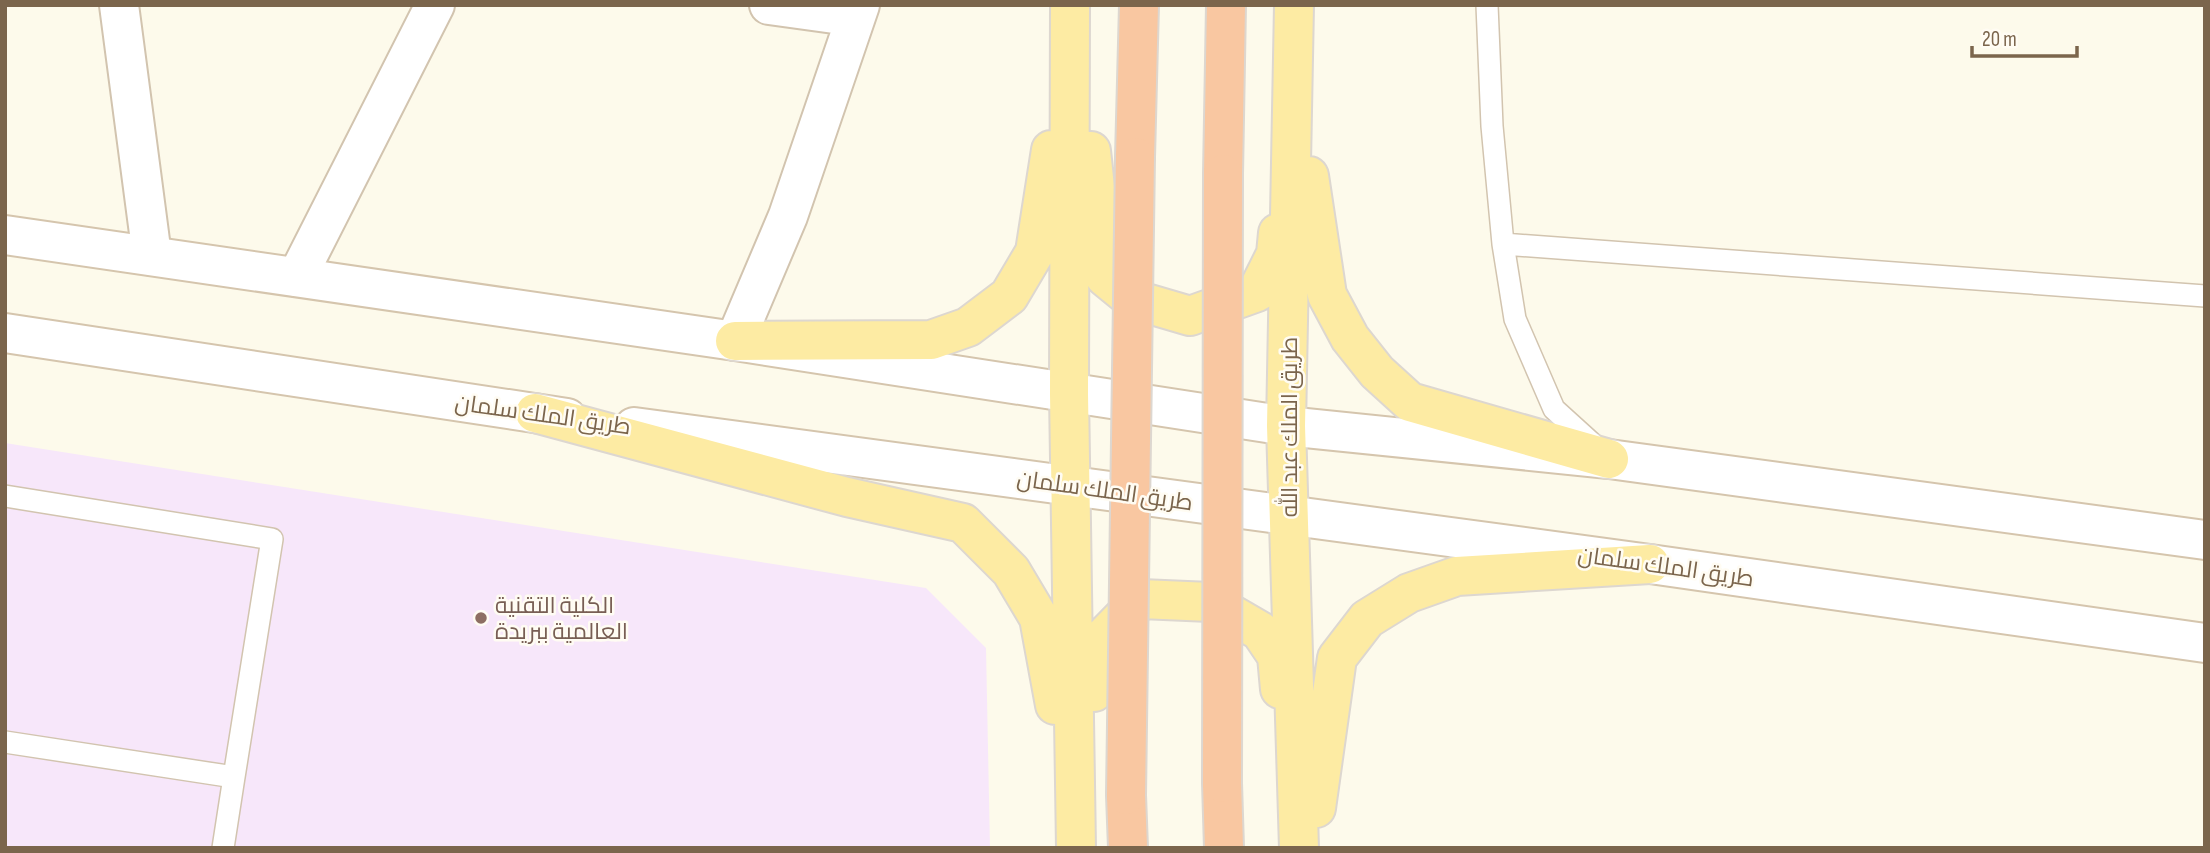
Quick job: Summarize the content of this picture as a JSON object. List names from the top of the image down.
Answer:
{
  "streets": {
    "main road": ["طريق الملك سلمان", "طريق الملك عبد الله"]
  },
  "crossings": [
    ["طريق الملك سلمان", "طريق الملك عبد الله"]
  ],
  "places": ["الكلية التقنية العالمية ببريدة"],
  "scale_bar": "20 m"
}
